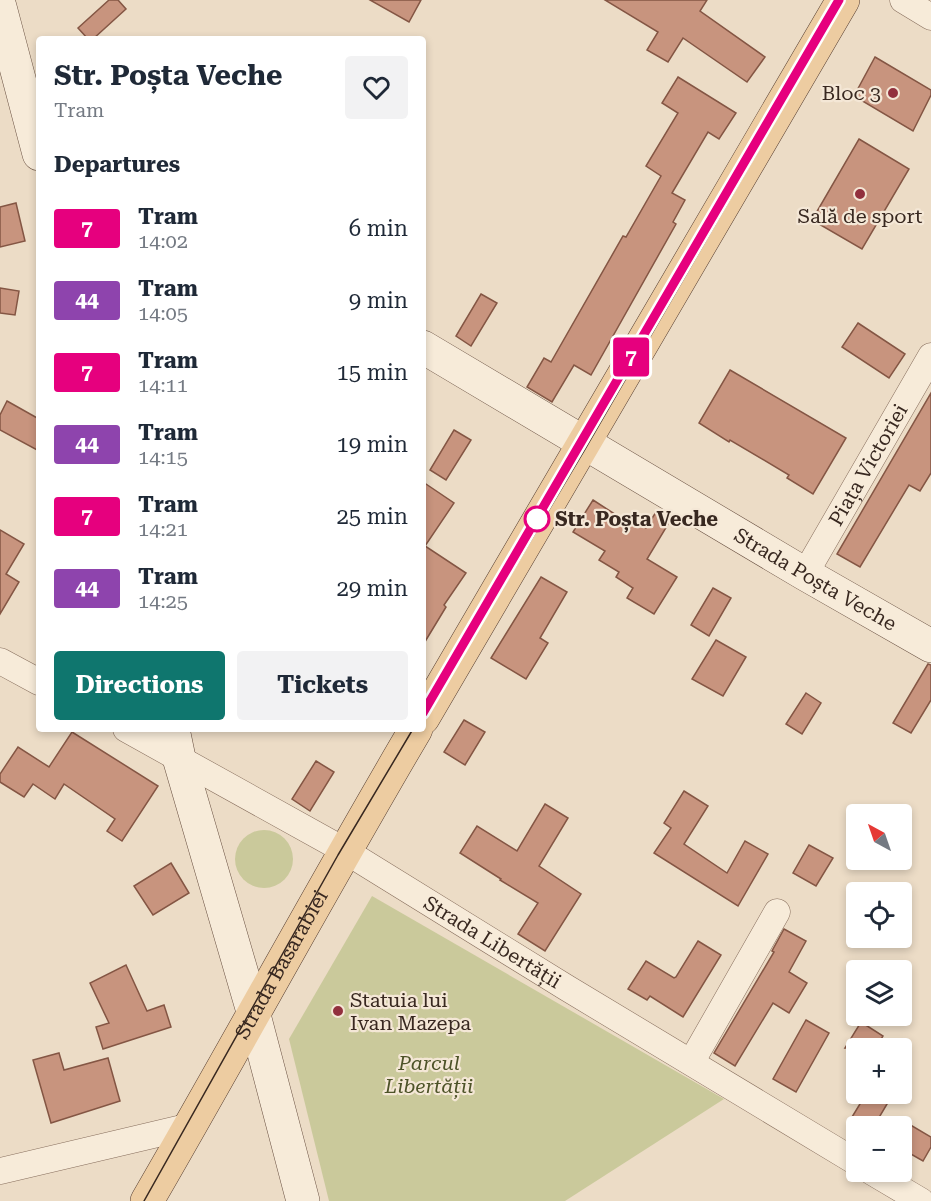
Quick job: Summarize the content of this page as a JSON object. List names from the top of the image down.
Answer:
{
  "streets": {
    "main road": ["Strada Basarabiei"],
    "street": ["Piața Victoriei", "Strada Poșta Veche", "Strada Libertății"]
  },
  "crossings": [
    ["Piața Victoriei", "Strada Poșta Veche"],
    ["Strada Libertății", "Strada Basarabiei"]
  ],
  "parks": ["Parcul Libertății"],
  "places": [
    "Bloc 3",
    "Sală de sport",
    "Str. Poșta Veche",
    "Statuia lui Ivan Mazepa"
  ],
  "lines": ["tram line 7"],
  "north": "top left",
  "page": {
    "on_map": "7",
    "heading": [
      ["Str. Poșta Veche", "Tram"],
      "Departures"
    ],
    "list": [
      {
        "mark": "7",
        "name": "Tram",
        "note": "14:02",
        "value": "6 min"
      },
      {
        "mark": "44",
        "name": "Tram",
        "note": "14:05",
        "value": "9 min"
      },
      {
        "mark": "7",
        "name": "Tram",
        "note": "14:11",
        "value": "15 min"
      },
      {
        "mark": "44",
        "name": "Tram",
        "note": "14:15",
        "value": "19 min"
      },
      {
        "mark": "7",
        "name": "Tram",
        "note": "14:21",
        "value": "25 min"
      },
      {
        "mark": "44",
        "name": "Tram",
        "note": "14:25",
        "value": "29 min"
      }
    ],
    "buttons": ["Directions", "Tickets"],
    "map_buttons": ["+", "−"]
  }
}
